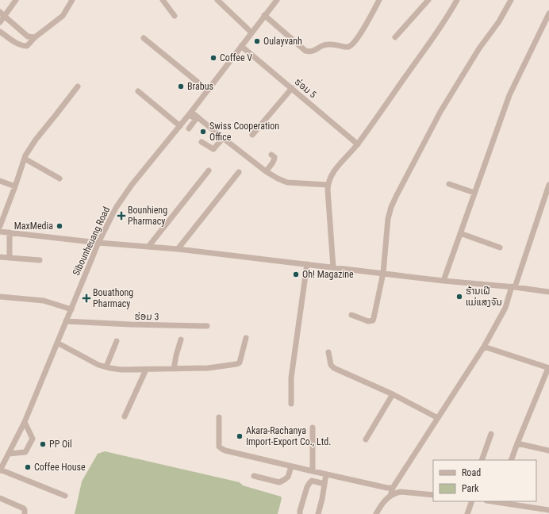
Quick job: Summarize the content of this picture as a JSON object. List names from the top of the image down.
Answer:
{
  "streets": {
    "street": ["ຮ່ອມ 5", "Sibounheuang Road", "ຮ່ອມ 3"]
  },
  "crossings": [
    ["ຮ່ອມ 5", "Sibounheuang Road"],
    ["Sibounheuang Road", "ຮ່ອມ 3"]
  ],
  "places": {
    "other": [
      "Oulayvanh",
      "Coffee V",
      "Brabus",
      "Swiss Cooperation Office",
      "MaxMedia",
      "Oh! Magazine",
      "ຮ້ານເຝີ ແມ່ແສງຈັນ",
      "Akara-Rachanya Import-Export Co., Ltd.",
      "PP Oil",
      "Coffee House"
    ],
    "health": ["Bounhieng Pharmacy", "Bouathong Pharmacy"]
  },
  "legend": ["Road", "Park"]
}
